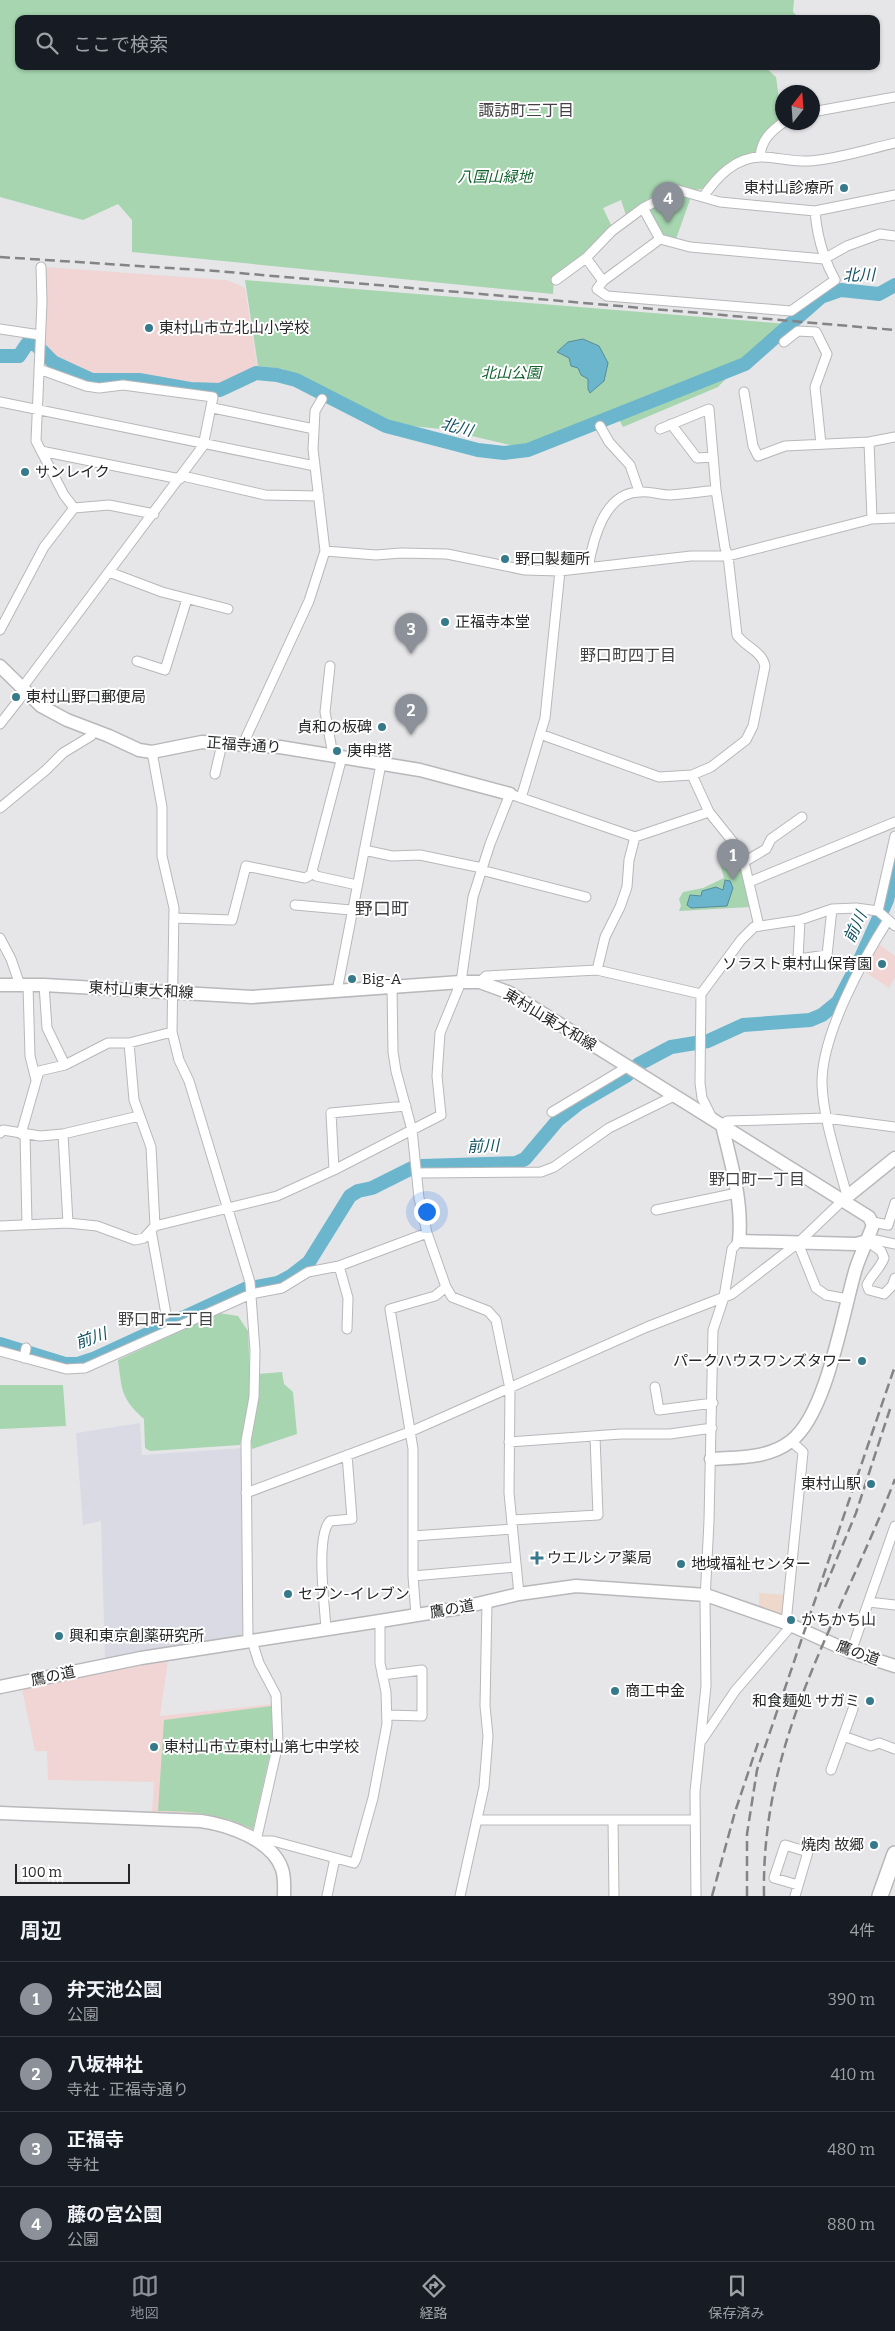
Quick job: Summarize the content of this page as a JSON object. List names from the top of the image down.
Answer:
{
  "streets": {
    "street": ["正福寺通り", "東村山東大和線", "鷹の道"]
  },
  "districts": [
    "諏訪町三丁目",
    "野口町四丁目",
    "野口町",
    "野口町一丁目",
    "野口町二丁目"
  ],
  "water": ["北川", "前川"],
  "parks": ["八国山緑地", "北山公園"],
  "places": {
    "other": [
      "東村山診療所",
      "東村山市立北山小学校",
      "サンレイク",
      "野口製麺所",
      "正福寺本堂",
      "東村山野口郵便局",
      "貞和の板碑",
      "庚申塔",
      "ソラスト東村山保育園",
      "Big-A",
      "パークハウスワンズタワー",
      "東村山駅",
      "地域福祉センター",
      "セブン-イレブン",
      "かちかち山",
      "興和東京創薬研究所",
      "商工中金",
      "和食麺処 サガミ",
      "東村山市立東村山第七中学校",
      "焼肉 故郷"
    ],
    "health": ["ウエルシア薬局"]
  },
  "scale_bar": "100 m",
  "north": "top",
  "page": {
    "search": "ここで検索",
    "pins": [
      "4",
      "3",
      "2",
      "1"
    ],
    "scale": "100 m",
    "heading": ["周辺", "4件"],
    "list": [
      {
        "mark": "1",
        "name": "弁天池公園",
        "note": "公園",
        "value": "390 m"
      },
      {
        "mark": "2",
        "name": "八坂神社",
        "note": "寺社 · 正福寺通り",
        "value": "410 m"
      },
      {
        "mark": "3",
        "name": "正福寺",
        "note": "寺社",
        "value": "480 m"
      },
      {
        "mark": "4",
        "name": "藤の宮公園",
        "note": "公園",
        "value": "880 m"
      }
    ],
    "nav": ["地図", "経路", "保存済み"]
  }
}
